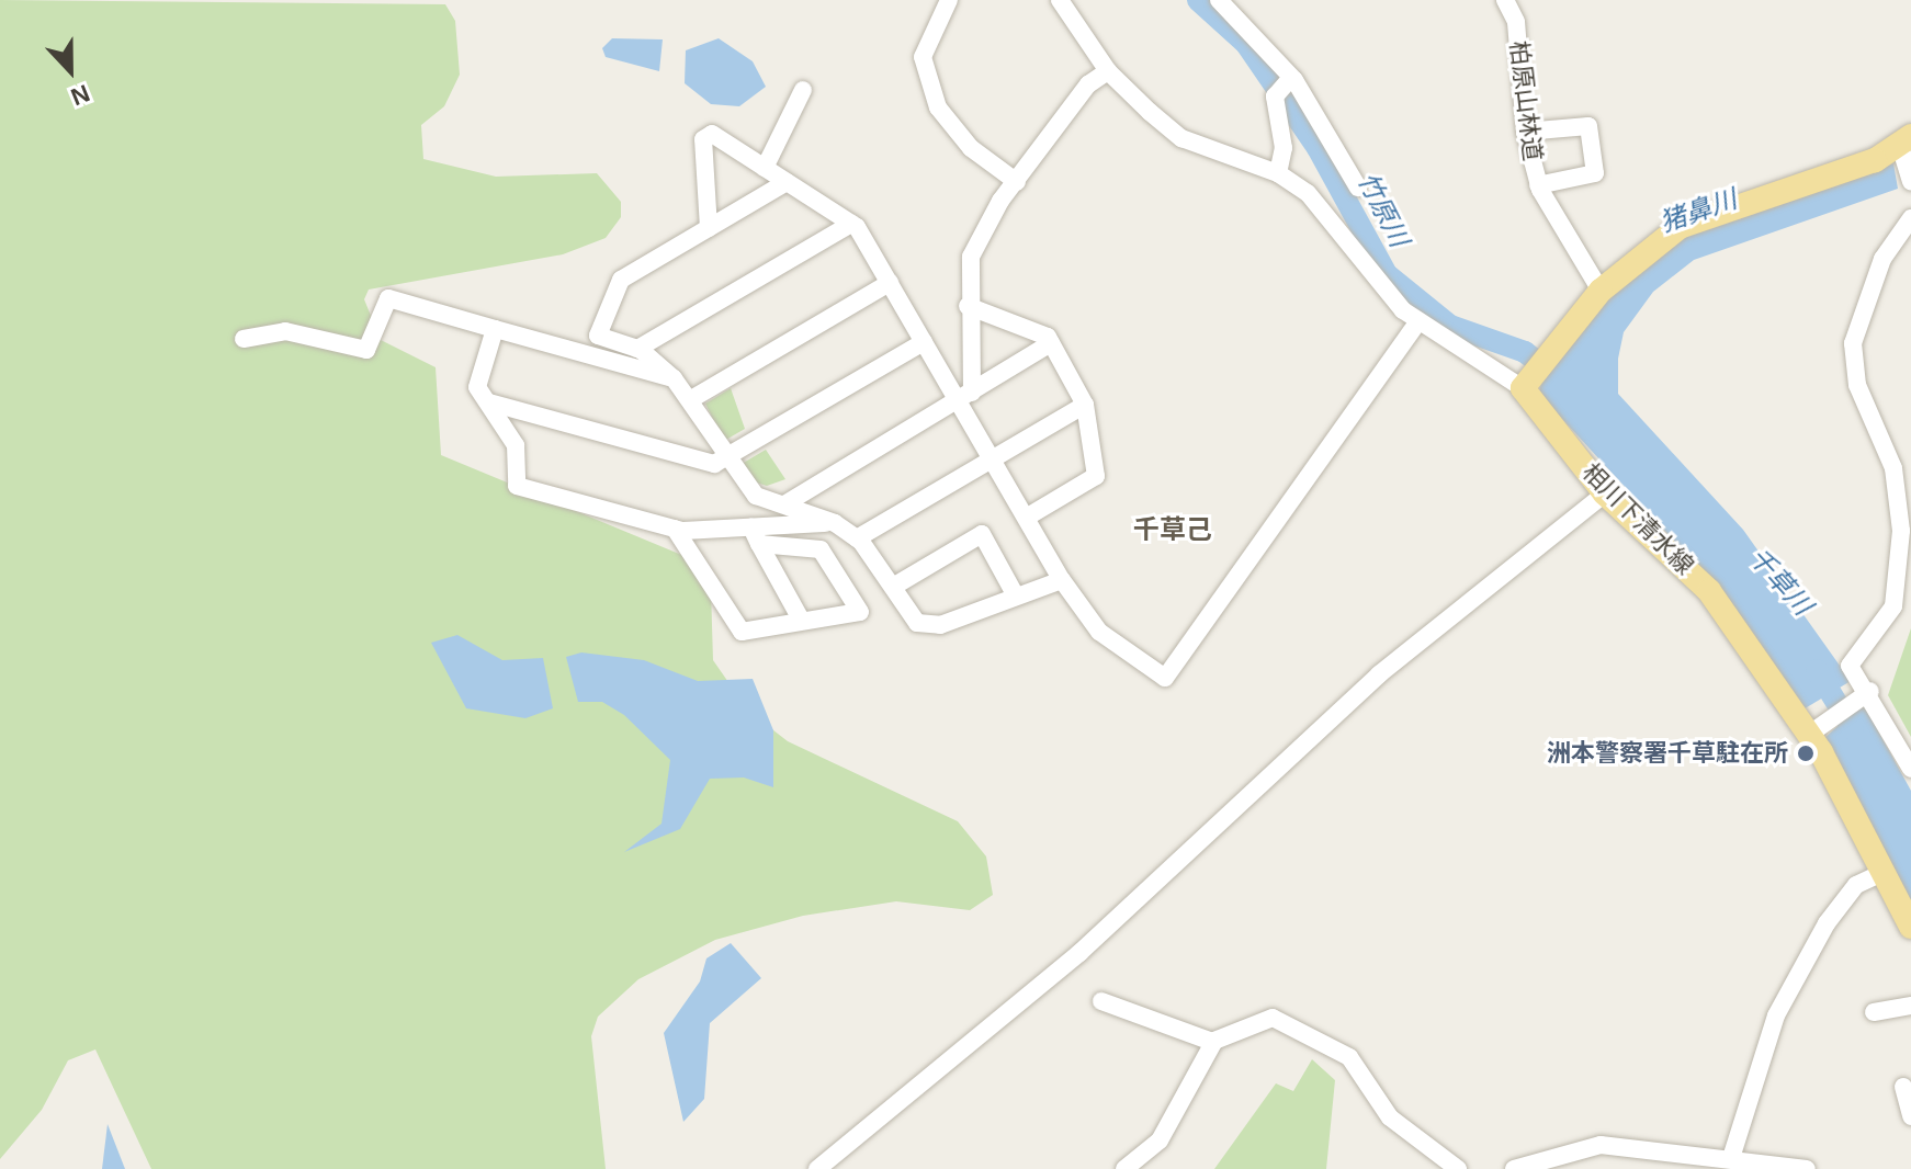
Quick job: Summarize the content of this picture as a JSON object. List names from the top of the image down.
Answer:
{
  "streets": {
    "main road": ["相川下清水線"],
    "street": ["柏原山林道"]
  },
  "districts": ["千草己"],
  "water": ["竹原川", "猪鼻川", "千草川"],
  "places": ["洲本警察署千草駐在所"],
  "north": "bottom"
}
